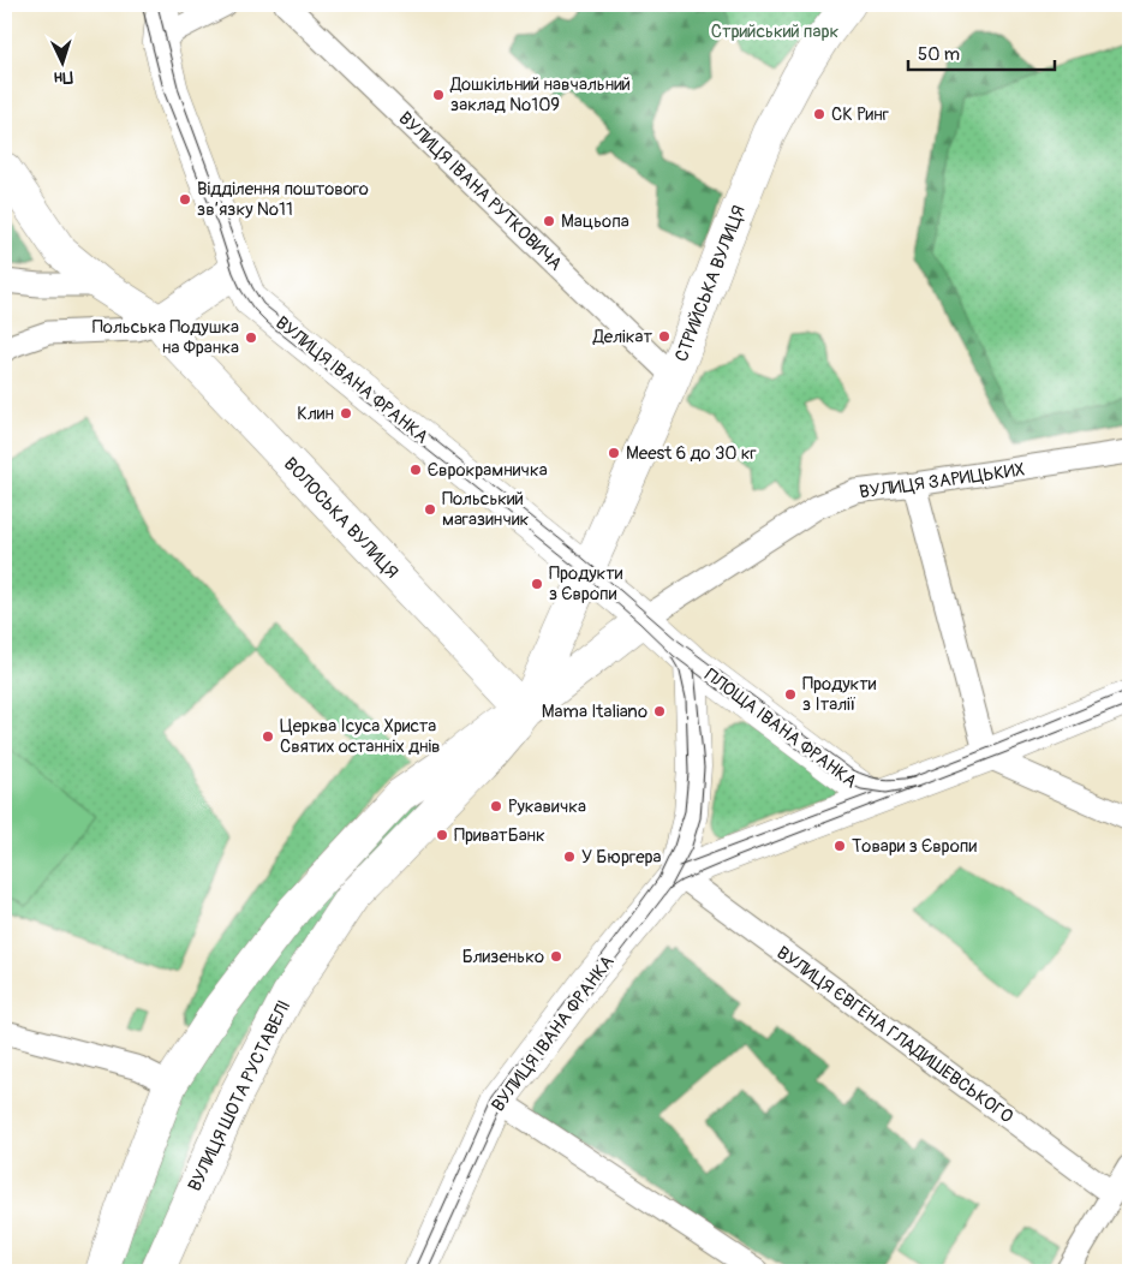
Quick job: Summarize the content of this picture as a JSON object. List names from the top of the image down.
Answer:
{
  "streets": {
    "main road": [
      "СТРИЙСЬКА ВУЛИЦЯ",
      "ВУЛИЦЯ ІВАНА ФРАНКА",
      "ВОЛОСЬКА ВУЛИЦЯ",
      "ПЛОЩА ІВАНА ФРАНКА",
      "ВУЛИЦЯ ШОТА РУСТАВЕЛІ"
    ],
    "street": ["ВУЛИЦЯ ІВАНА РУТКОВИЧА", "ВУЛИЦЯ ЗАРИЦЬКИХ", "ВУЛИЦЯ ЄВГЕНА ГЛАДИШЕВСЬКОГО"]
  },
  "crossings": [
    ["ВУЛИЦЯ ІВАНА РУТКОВИЧА", "СТРИЙСЬКА ВУЛИЦЯ"],
    ["СТРИЙСЬКА ВУЛИЦЯ", "ВУЛИЦЯ ІВАНА ФРАНКА"],
    ["СТРИЙСЬКА ВУЛИЦЯ", "ВУЛИЦЯ ШОТА РУСТАВЕЛІ"],
    ["ВУЛИЦЯ ІВАНА ФРАНКА", "ВУЛИЦЯ ЗАРИЦЬКИХ"],
    ["ВУЛИЦЯ ІВАНА ФРАНКА", "ПЛОЩА ІВАНА ФРАНКА"],
    ["ВУЛИЦЯ ІВАНА ФРАНКА", "ВУЛИЦЯ ЄВГЕНА ГЛАДИШЕВСЬКОГО"],
    ["ВУЛИЦЯ ІВАНА ФРАНКА", "ВУЛИЦЯ ШОТА РУСТАВЕЛІ"],
    ["ВОЛОСЬКА ВУЛИЦЯ", "ВУЛИЦЯ ШОТА РУСТАВЕЛІ"],
    ["ПЛОЩА ІВАНА ФРАНКА", "ВУЛИЦЯ ЄВГЕНА ГЛАДИШЕВСЬКОГО"]
  ],
  "parks": ["Стрийський парк"],
  "places": [
    "Дошкільний навчальний заклад №109",
    "СК Ринг",
    "Відділення поштового зв’язку №11",
    "Мацьопа",
    "Делікат",
    "Польська Подушка на Франка",
    "Клин",
    "Meest 6 до 30 кг",
    "Єврокрамничка",
    "Польський магазинчик",
    "Продукти з Європи",
    "Продукти з Італії",
    "Mama Italiano",
    "Церква Ісуса Христа Святих останніх днів",
    "Рукавичка",
    "ПриватБанк",
    "Товари з Європи",
    "У Бюргера",
    "Близенько"
  ],
  "scale_bar": "50 m",
  "north": "bottom"
}
